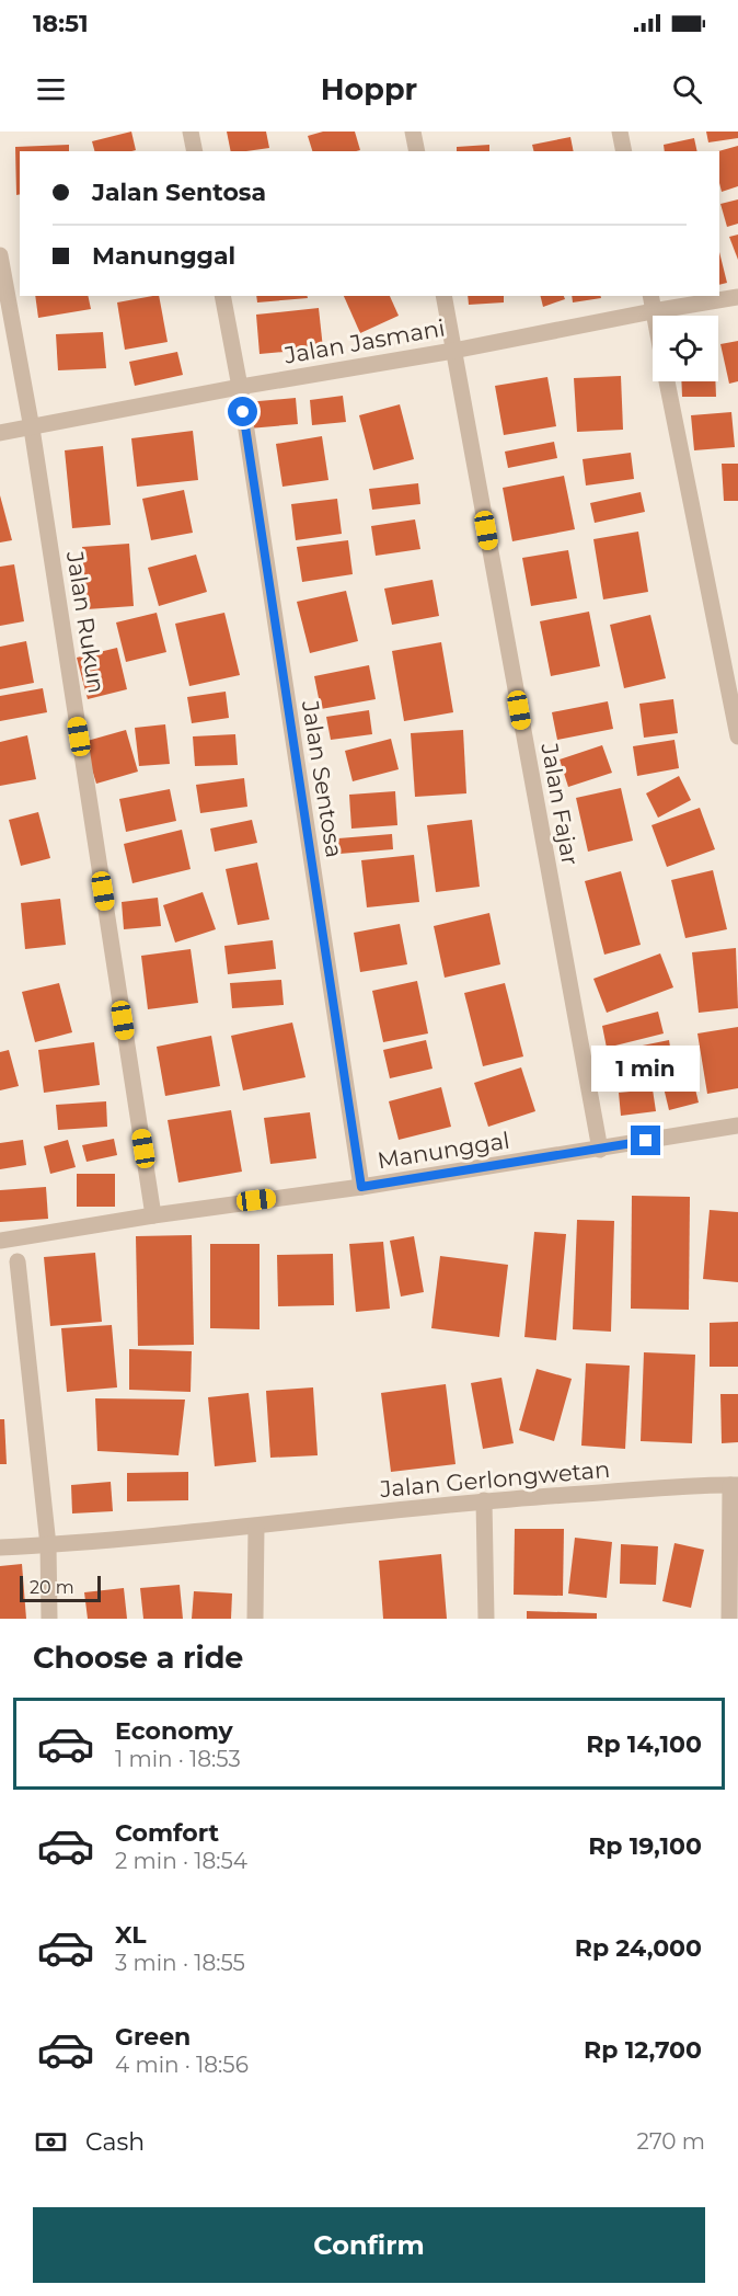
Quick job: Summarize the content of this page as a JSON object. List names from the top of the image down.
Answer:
{
  "streets": {
    "street": [
      "Jalan Jasmani",
      "Jalan Rukun",
      "Jalan Sentosa",
      "Jalan Fajar",
      "Manunggal",
      "Jalan Gerlongwetan"
    ]
  },
  "crossings": [
    ["Jalan Jasmani", "Jalan Rukun"],
    ["Jalan Jasmani", "Jalan Sentosa"],
    ["Jalan Jasmani", "Jalan Fajar"],
    ["Jalan Rukun", "Manunggal"],
    ["Jalan Sentosa", "Manunggal"],
    ["Jalan Fajar", "Manunggal"]
  ],
  "scale_bar": "20 m",
  "page": {
    "status": "18:51",
    "header": "Hoppr",
    "banner": ["Jalan Sentosa", "Manunggal"],
    "bubble": "1 min",
    "scale": "20 m",
    "heading": "Choose a ride",
    "list": [
      {
        "name": "Economy",
        "note": "1 min · 18:53",
        "value": "Rp 14,100"
      },
      {
        "name": "Comfort",
        "note": "2 min · 18:54",
        "value": "Rp 19,100"
      },
      {
        "name": "XL",
        "note": "3 min · 18:55",
        "value": "Rp 24,000"
      },
      {
        "name": "Green",
        "note": "4 min · 18:56",
        "value": "Rp 12,700"
      }
    ],
    "pay": ["Cash", "270 m"],
    "buttons": "Confirm"
  }
}
